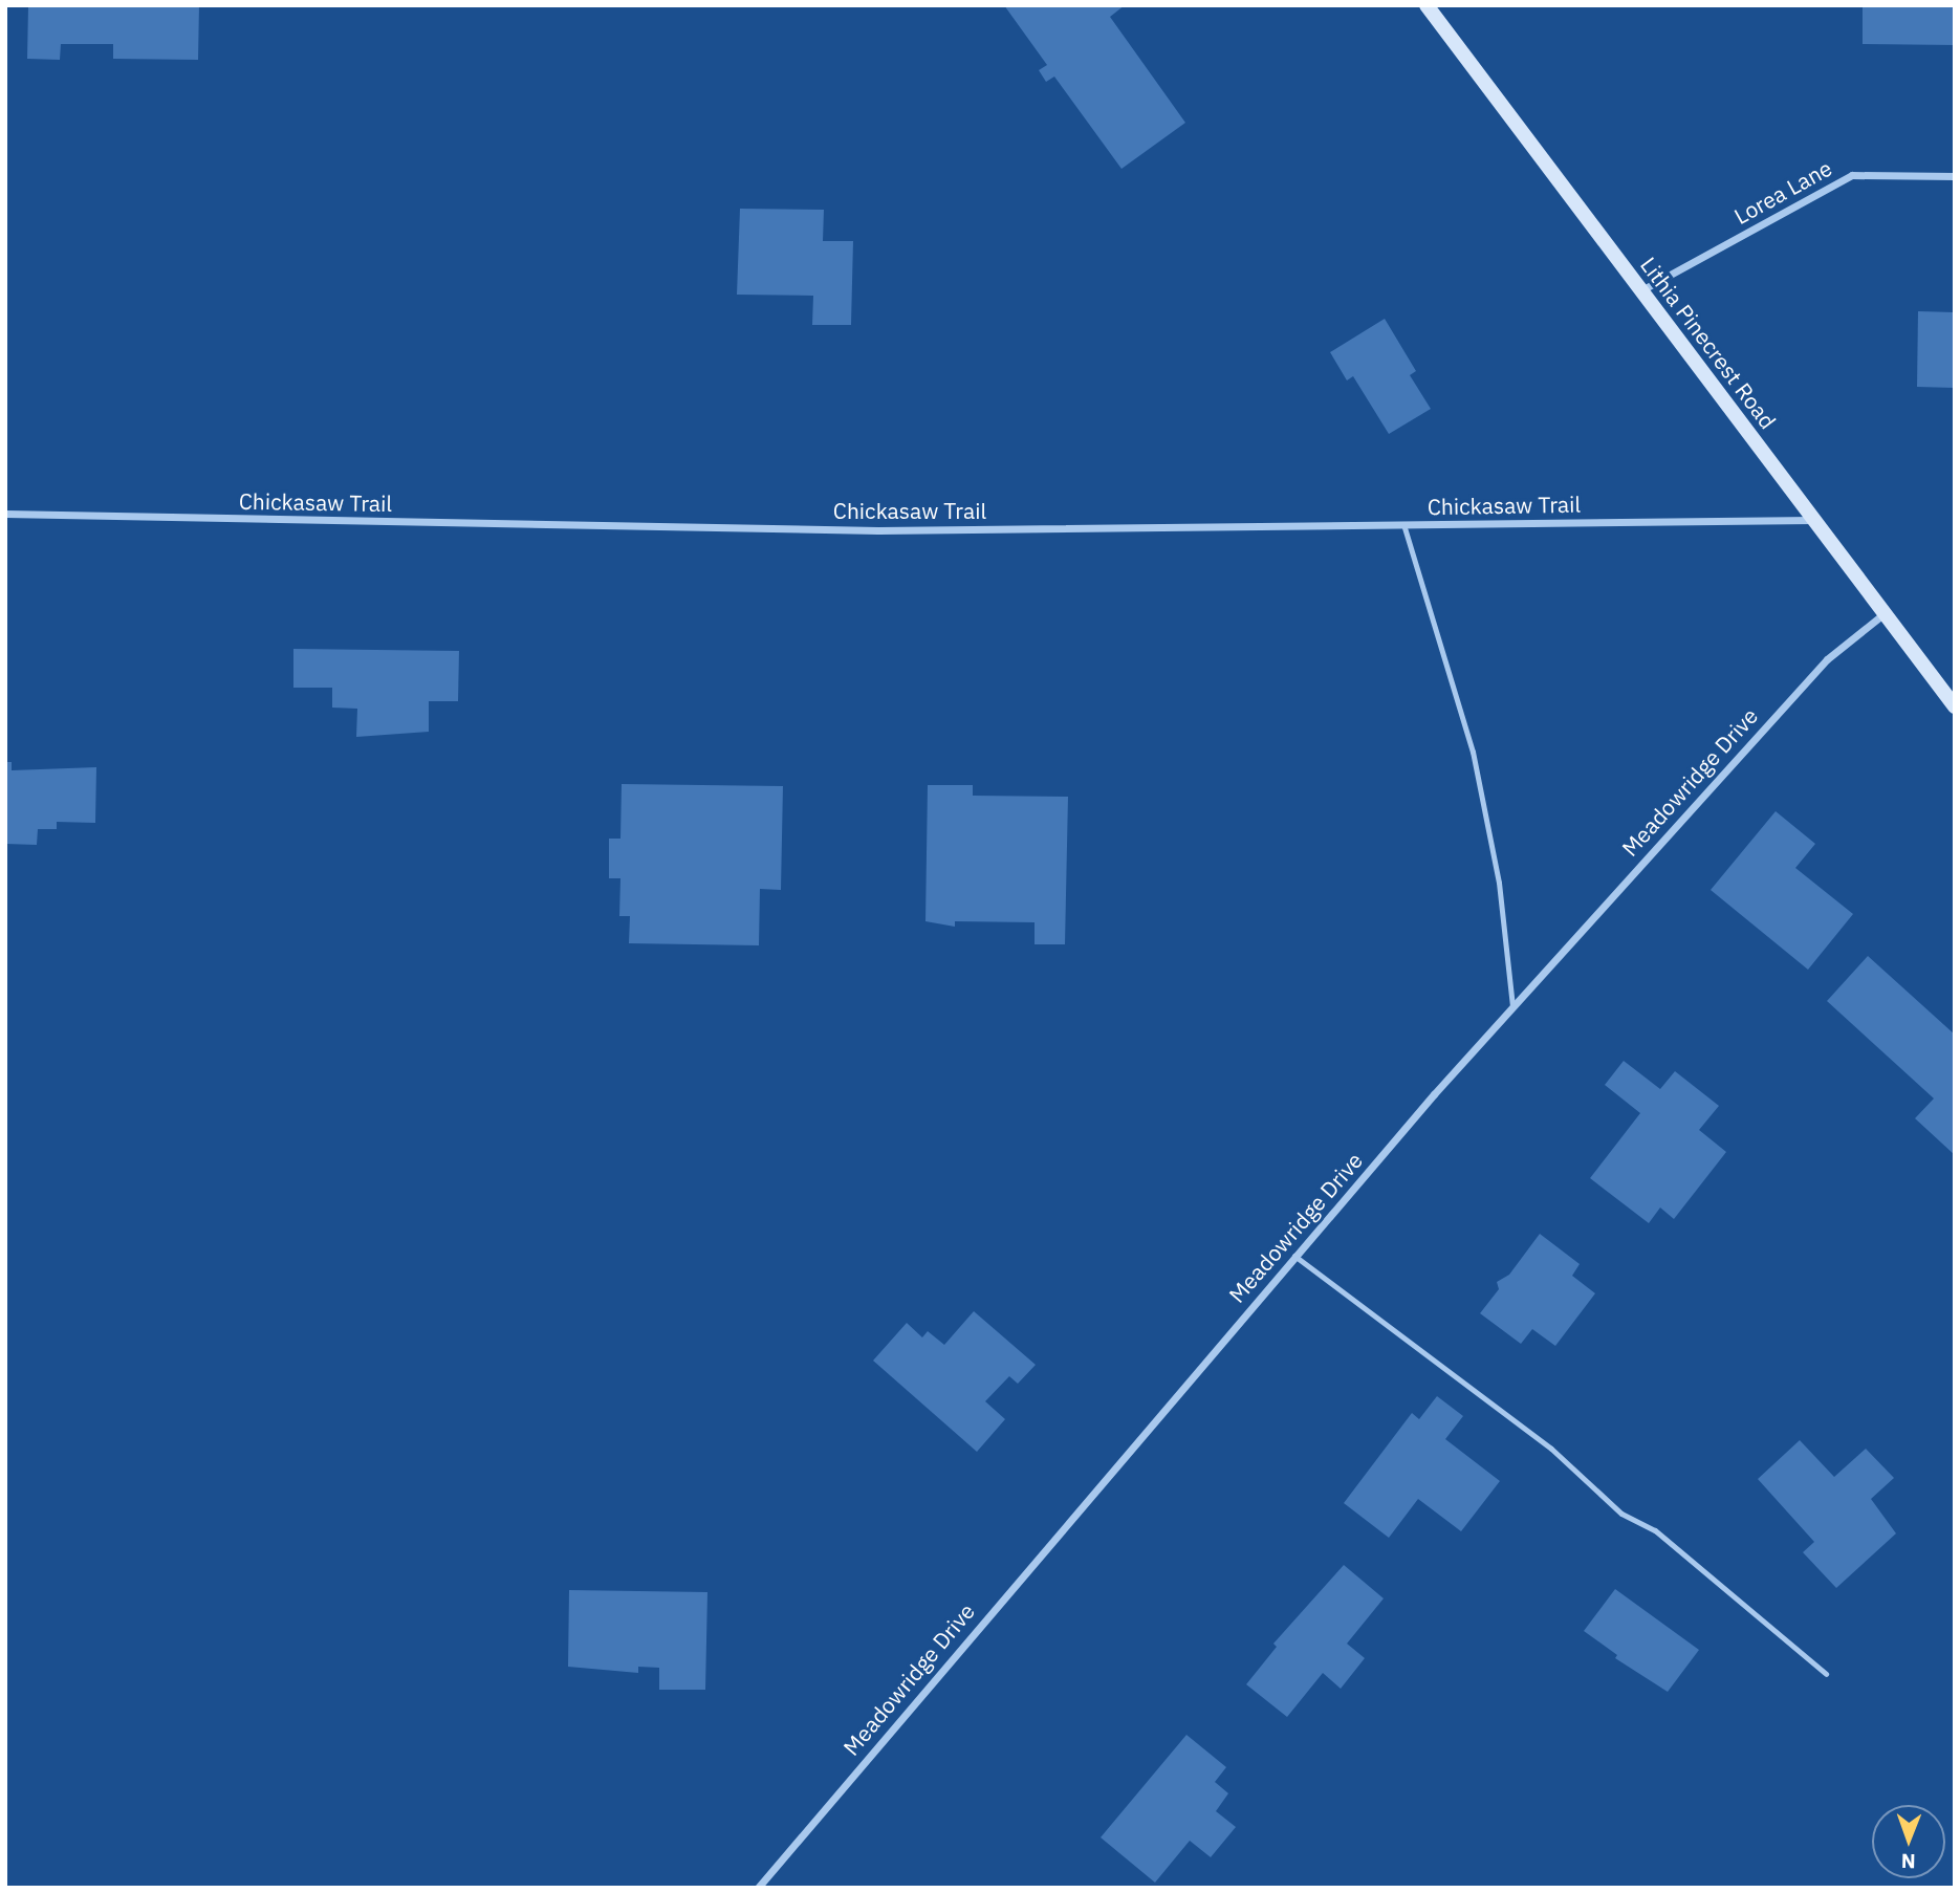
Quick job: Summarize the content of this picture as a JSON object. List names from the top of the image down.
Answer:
{
  "streets": {
    "main road": ["Lithia Pinecrest Road"],
    "street": ["Lorea Lane", "Chickasaw Trail", "Meadowridge Drive"]
  },
  "crossings": [
    ["Lorea Lane", "Lithia Pinecrest Road"],
    ["Lithia Pinecrest Road", "Chickasaw Trail"],
    ["Lithia Pinecrest Road", "Meadowridge Drive"]
  ],
  "north": "bottom"
}
